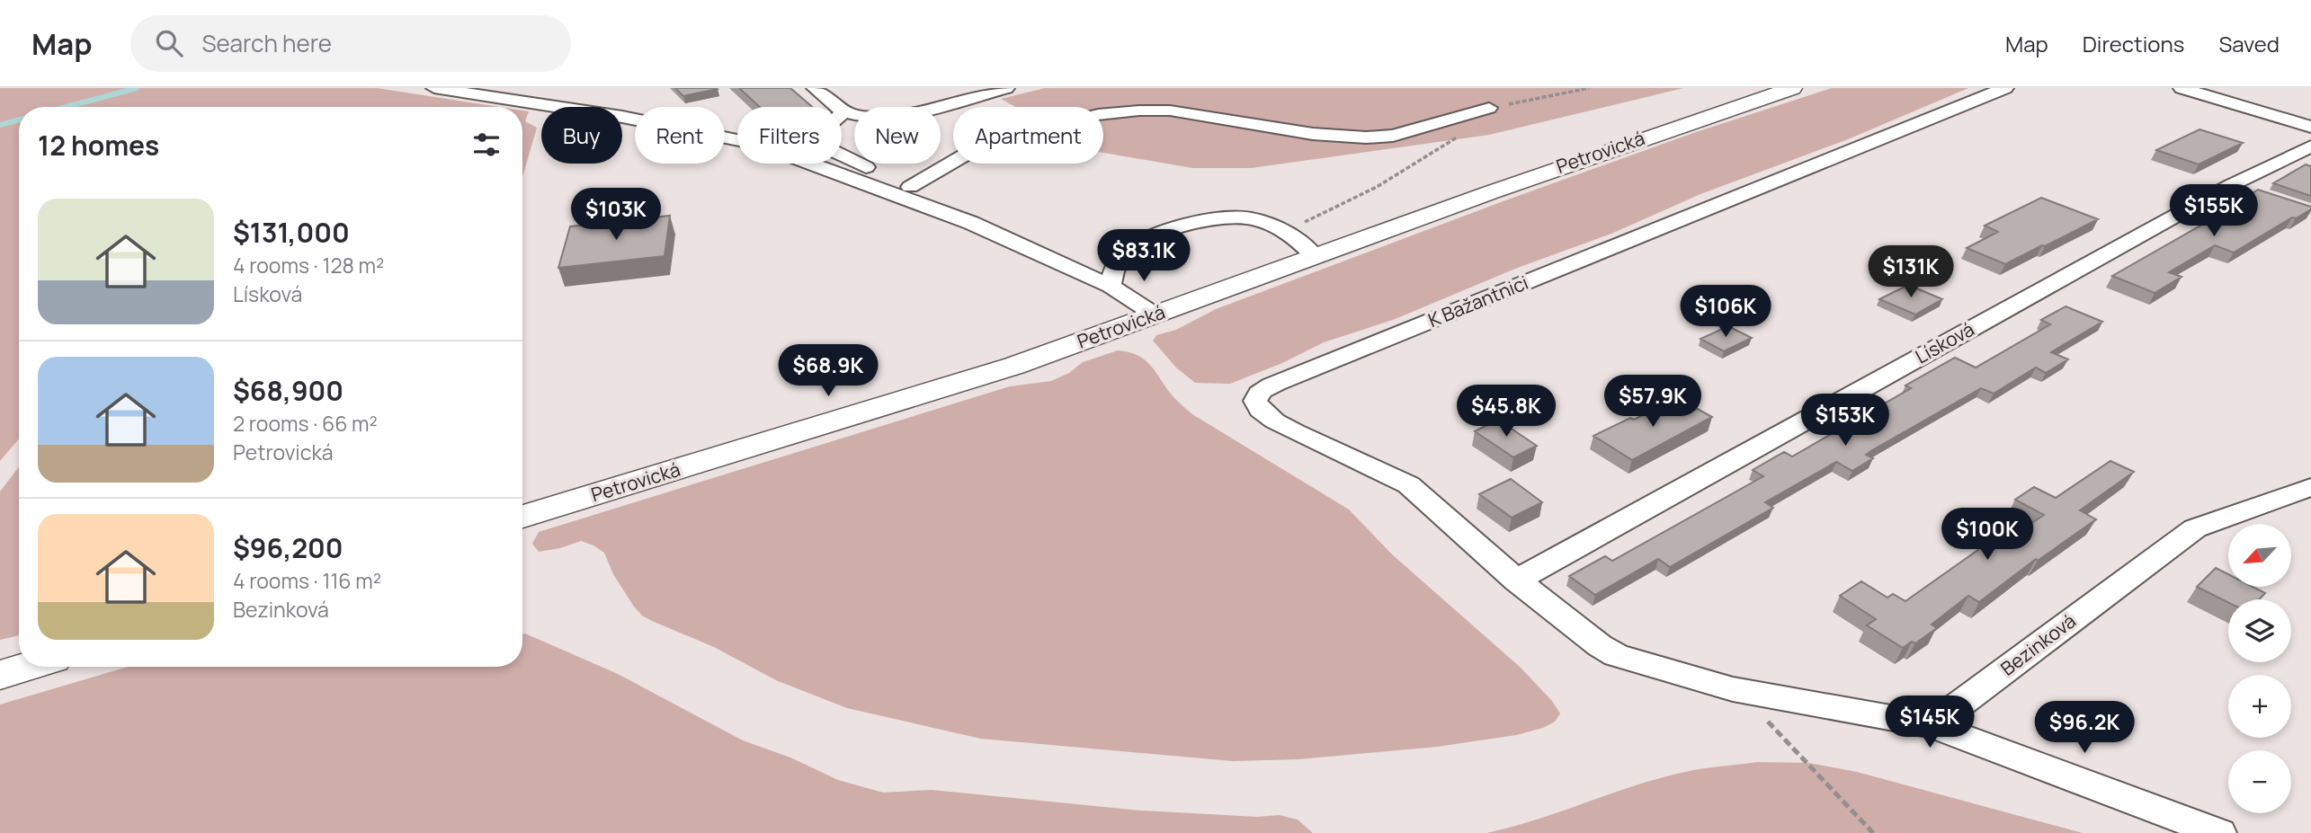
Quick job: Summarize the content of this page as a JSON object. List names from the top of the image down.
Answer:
{
  "streets": {
    "main road": ["Petrovická"],
    "street": ["K Bažantnici", "Lísková", "Bezinková"]
  },
  "crossings": [
    ["K Bažantnici", "Lísková"]
  ],
  "north": "bottom left",
  "page": {
    "header": "Map",
    "search": "Search here",
    "nav": ["Map", "Directions", "Saved"],
    "chip": [
      "Buy",
      "Rent",
      "Filters",
      "New",
      "Apartment"
    ],
    "heading": "12 homes",
    "list": [
      {
        "name": "$131,000",
        "note": "4 rooms · 128 m² · Lísková"
      },
      {
        "name": "$68,900",
        "note": "2 rooms · 66 m² · Petrovická"
      },
      {
        "name": "$96,200",
        "note": "4 rooms · 116 m² · Bezinková"
      }
    ],
    "price": [
      "$155K",
      "$103K",
      "$83.1K",
      "$131K",
      "$106K",
      "$68.9K",
      "$57.9K",
      "$45.8K",
      "$153K",
      "$100K",
      "$145K",
      "$96.2K"
    ],
    "map_buttons": ["+", "−"]
  }
}
